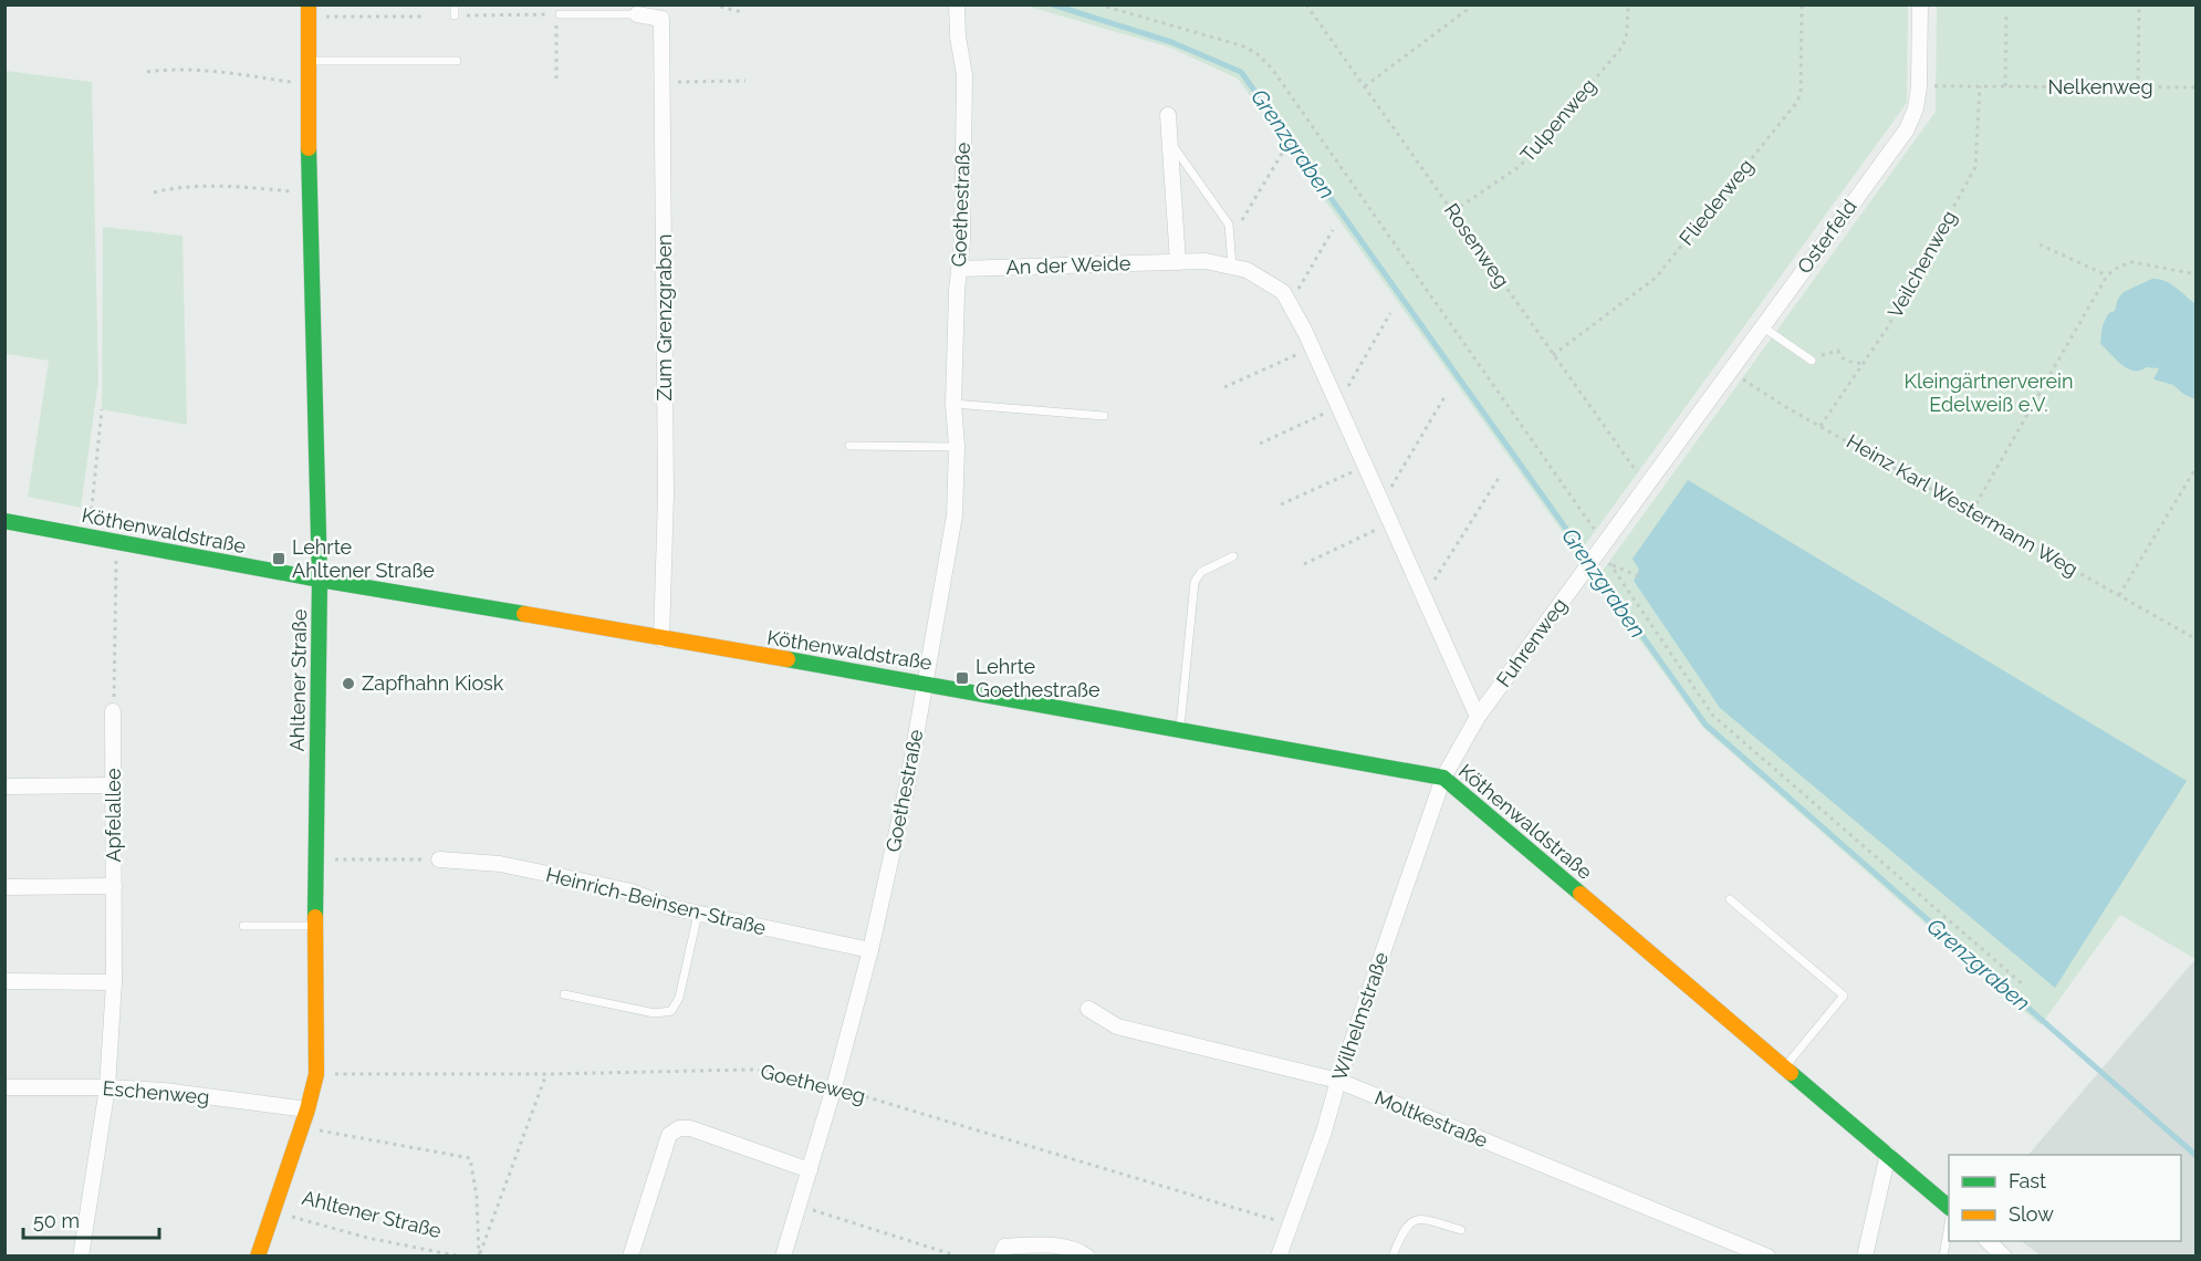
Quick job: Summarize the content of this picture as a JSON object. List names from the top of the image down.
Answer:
{
  "streets": {
    "street": [
      "Goethestraße",
      "Osterfeld",
      "An der Weide",
      "Zum Grenzgraben",
      "Köthenwaldstraße",
      "Fuhrenweg",
      "Ahltener Straße",
      "Apfelallee",
      "Heinrich-Beinsen-Straße",
      "Wilhelmstraße",
      "Eschenweg",
      "Moltkestraße"
    ],
    "path": [
      "Nelkenweg",
      "Tulpenweg",
      "Fliederweg",
      "Rosenweg",
      "Veilchenweg",
      "Heinz Karl Westermann Weg",
      "Goetheweg"
    ]
  },
  "crossings": [
    ["Nelkenweg", "Osterfeld"],
    ["Nelkenweg", "Veilchenweg"],
    ["Tulpenweg", "Rosenweg"],
    ["Fliederweg", "Rosenweg"],
    ["Goethestraße", "An der Weide"],
    ["Goethestraße", "Köthenwaldstraße"],
    ["Goethestraße", "Heinrich-Beinsen-Straße"],
    ["Goethestraße", "Goetheweg"],
    ["Osterfeld", "Heinz Karl Westermann Weg"],
    ["Osterfeld", "Fuhrenweg"],
    ["Rosenweg", "Fuhrenweg"],
    ["Veilchenweg", "Heinz Karl Westermann Weg"],
    ["An der Weide", "Fuhrenweg"],
    ["Zum Grenzgraben", "Köthenwaldstraße"],
    ["Köthenwaldstraße", "Fuhrenweg"],
    ["Köthenwaldstraße", "Ahltener Straße"],
    ["Köthenwaldstraße", "Wilhelmstraße"],
    ["Fuhrenweg", "Wilhelmstraße"],
    ["Ahltener Straße", "Goetheweg"],
    ["Ahltener Straße", "Eschenweg"],
    ["Apfelallee", "Eschenweg"],
    ["Wilhelmstraße", "Goetheweg"],
    ["Wilhelmstraße", "Moltkestraße"]
  ],
  "water": ["Grenzgraben"],
  "parks": ["Kleingärtnerverein Edelweiß e.V."],
  "places": {
    "transit": ["Lehrte Ahltener Straße", "Lehrte Goethestraße"],
    "other": ["Zapfhahn Kiosk"]
  },
  "legend": ["Fast", "Slow"],
  "scale_bar": "50 m"
}
